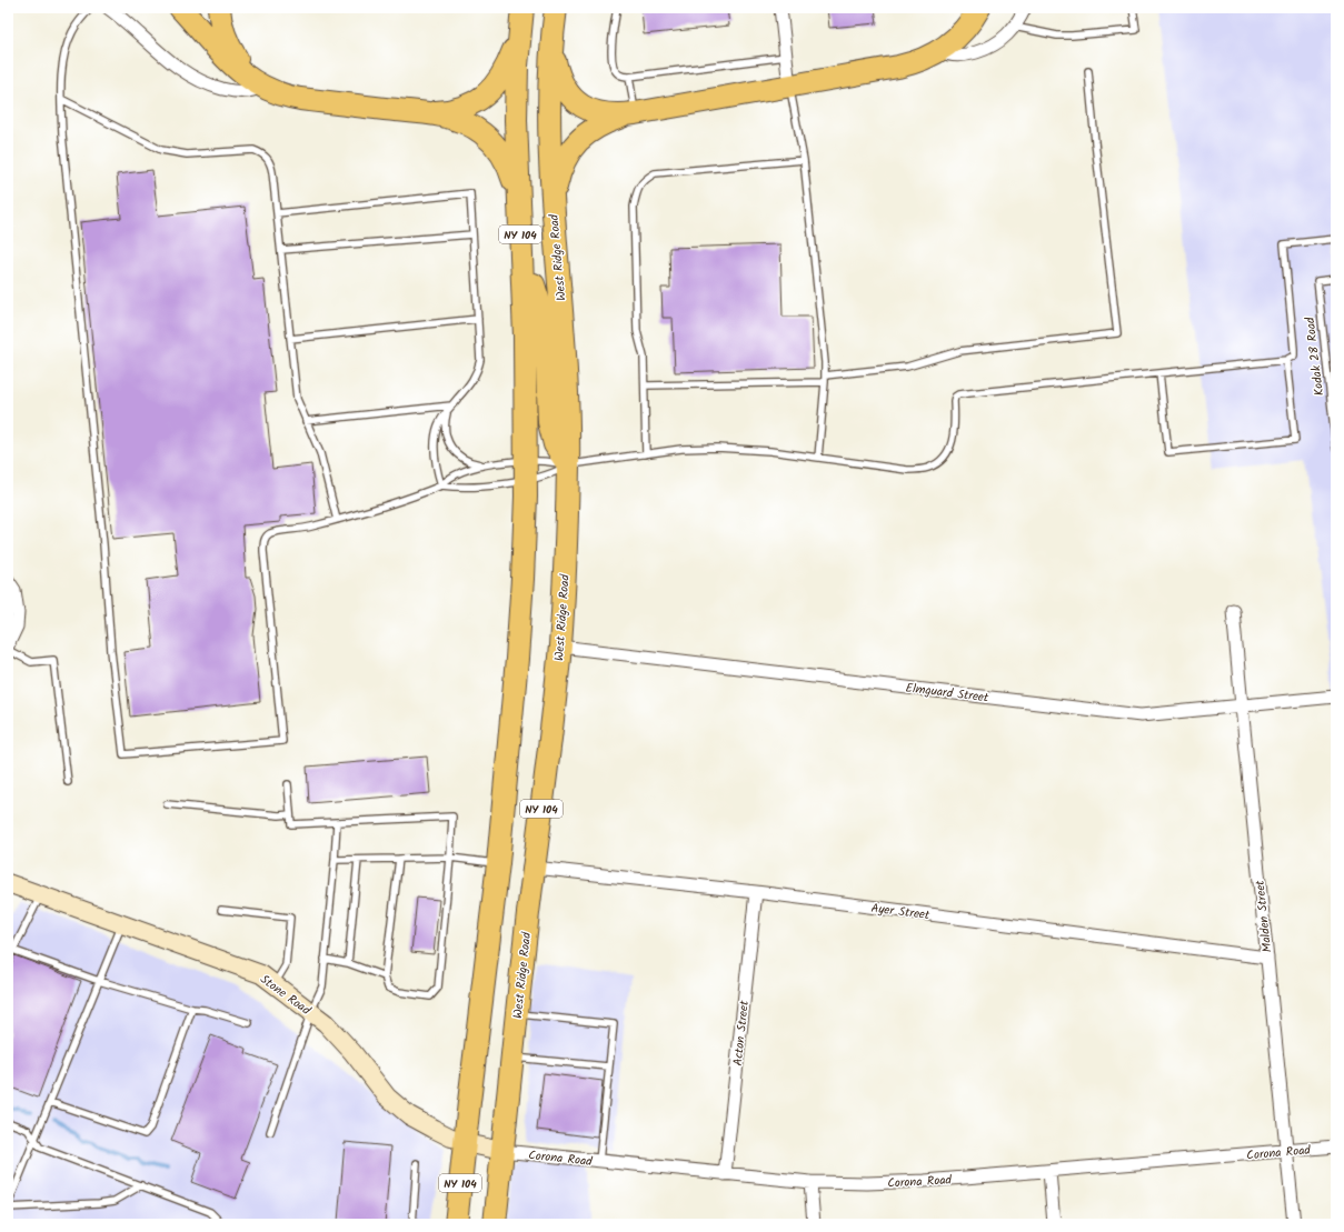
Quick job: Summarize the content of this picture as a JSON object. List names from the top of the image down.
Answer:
{
  "streets": {
    "highway": ["NY 104", "West Ridge Road"],
    "street": [
      "Elmguard Street",
      "Ayer Street",
      "Malden Street",
      "Stone Road",
      "Acton Street",
      "Corona Road"
    ],
    "lane": ["Kodak 28 Road"]
  },
  "crossings": [
    ["NY 104", "Stone Road"],
    ["West Ridge Road", "Elmguard Street"],
    ["West Ridge Road", "Ayer Street"],
    ["West Ridge Road", "Stone Road"],
    ["West Ridge Road", "Corona Road"],
    ["Elmguard Street", "Malden Street"],
    ["Ayer Street", "Malden Street"],
    ["Ayer Street", "Acton Street"],
    ["Malden Street", "Corona Road"],
    ["Stone Road", "Corona Road"],
    ["Acton Street", "Corona Road"]
  ]
}
